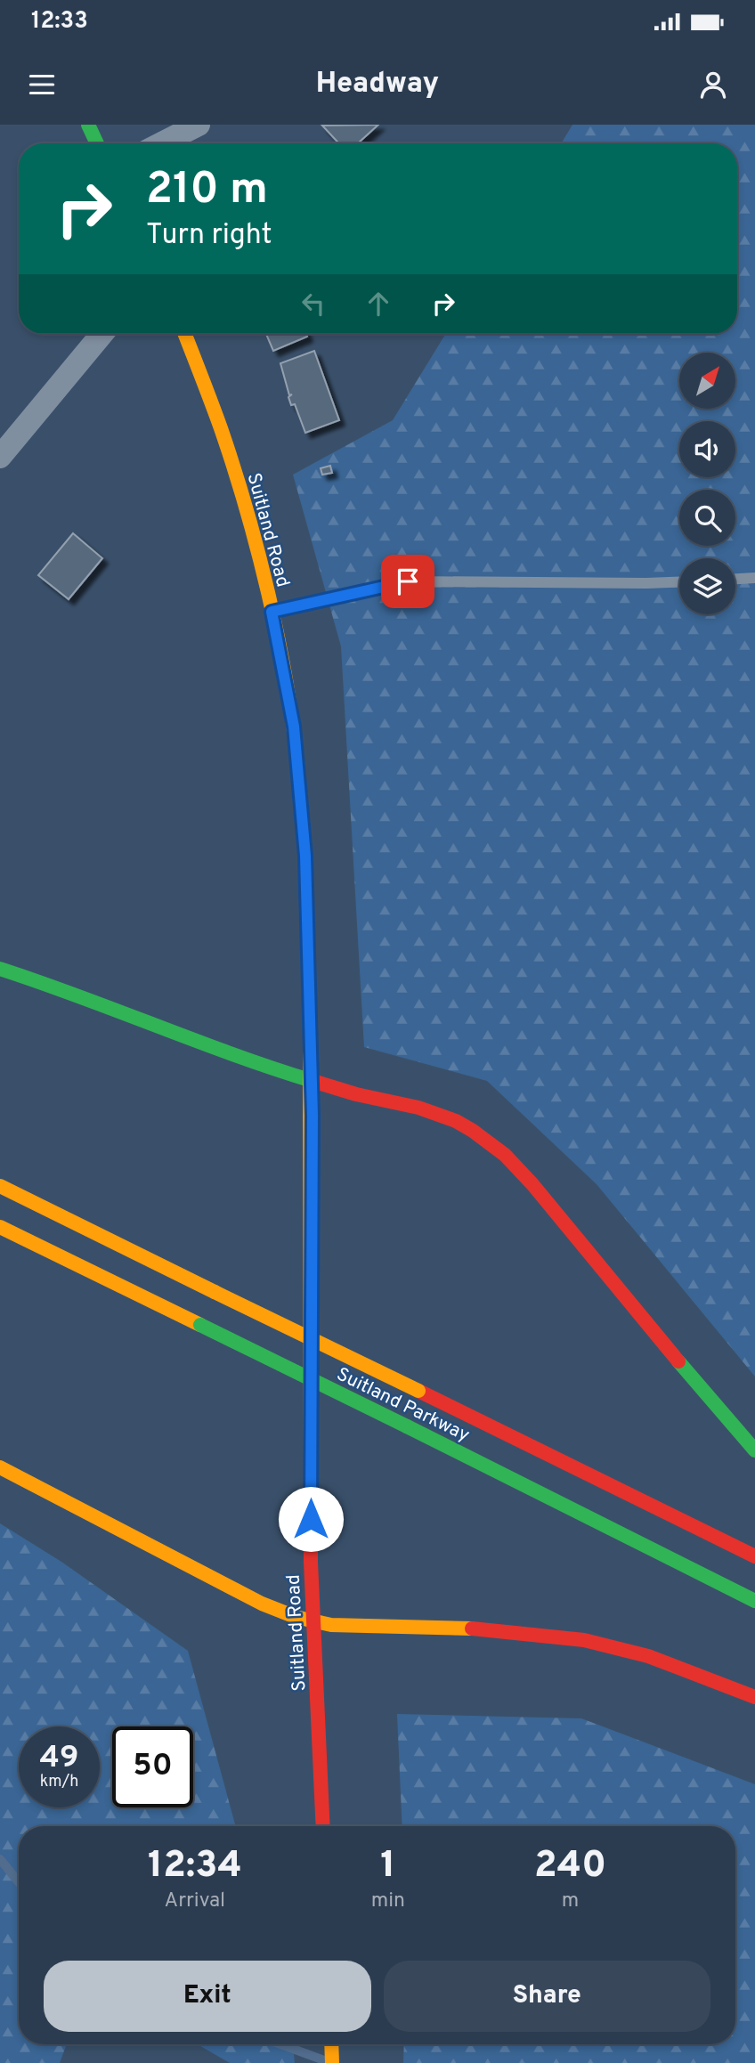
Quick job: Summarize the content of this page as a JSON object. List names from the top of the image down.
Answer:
{
  "streets": {
    "main road": ["Suitland Road", "Suitland Parkway"]
  },
  "north": "top right",
  "page": {
    "status": "12:33",
    "header": "Headway",
    "turn": ["210 m", "Turn right"],
    "speed": "49 km/h",
    "limit": "50",
    "eta": [
      "12:34",
      "Arrival",
      "1",
      "min",
      "240",
      "m"
    ],
    "buttons": ["Exit", "Share"]
  }
}
